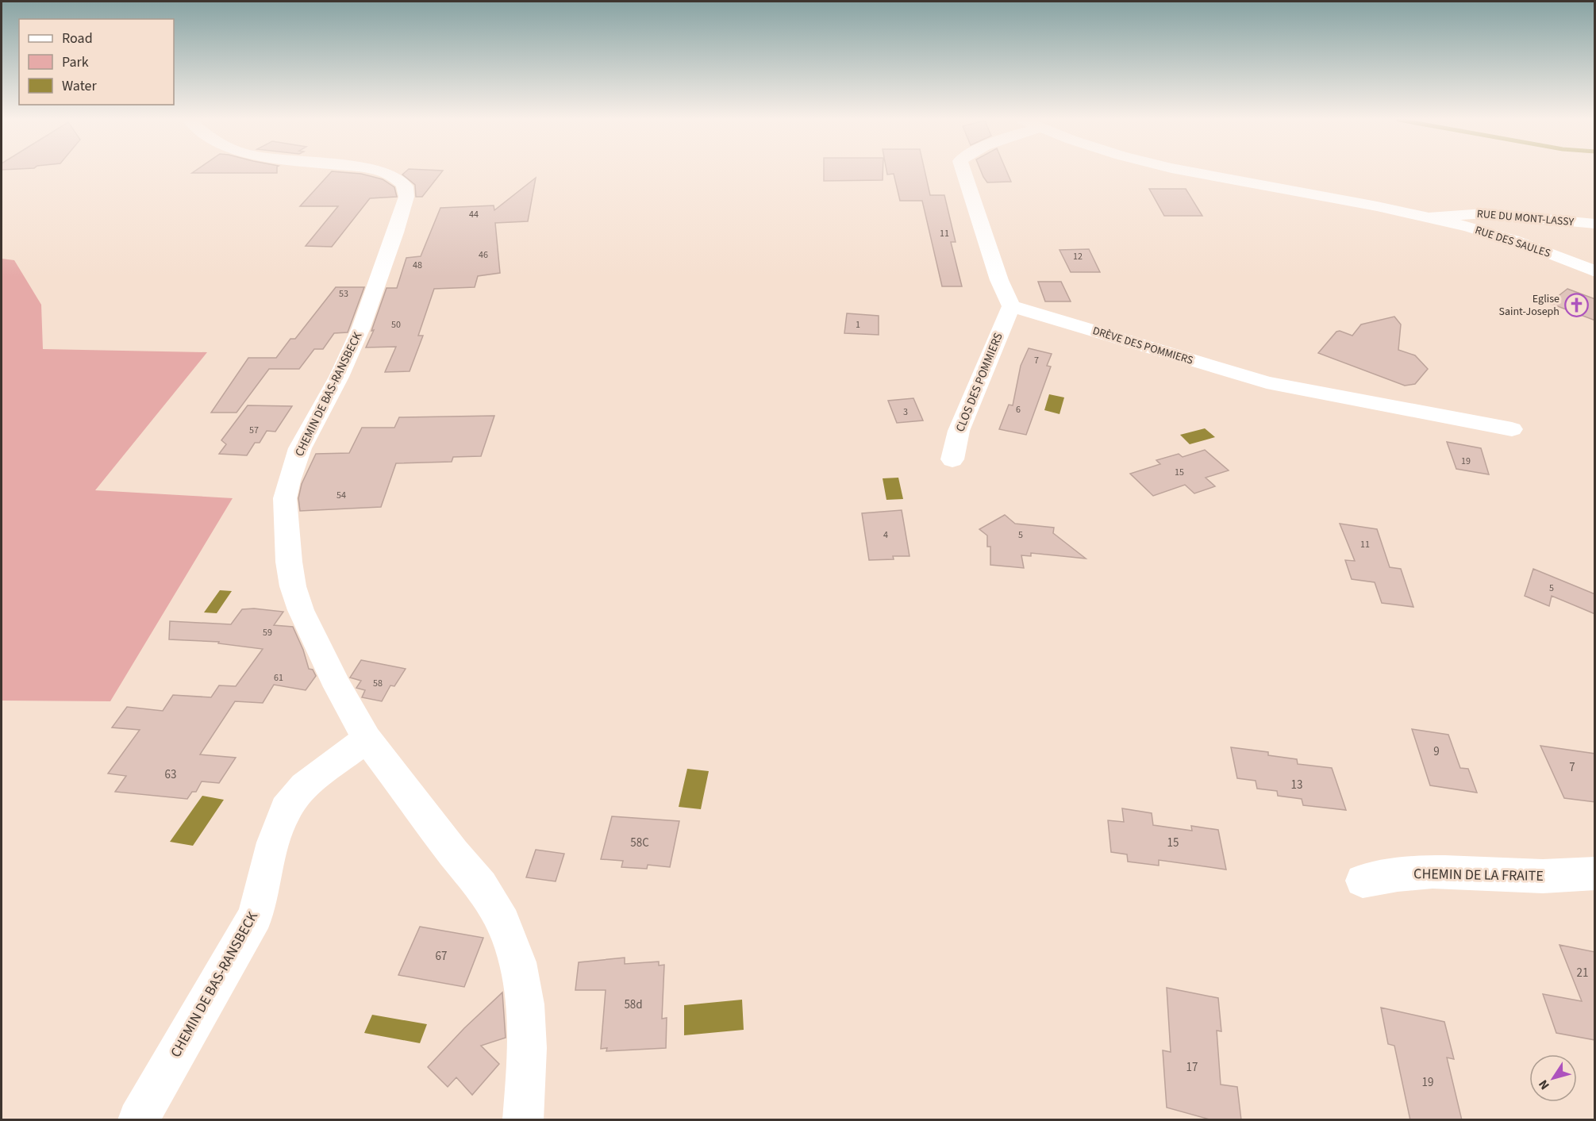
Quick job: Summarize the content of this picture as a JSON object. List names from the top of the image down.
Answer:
{
  "streets": {
    "street": [
      "RUE DU MONT-LASSY",
      "RUE DES SAULES",
      "DRÈVE DES POMMIERS",
      "CLOS DES POMMIERS",
      "CHEMIN DE BAS-RANSBECK",
      "CHEMIN DE LA FRAITE"
    ]
  },
  "crossings": [
    ["RUE DU MONT-LASSY", "RUE DES SAULES"],
    ["DRÈVE DES POMMIERS", "CLOS DES POMMIERS"]
  ],
  "places": {
    "church": ["Eglise Saint-Joseph"]
  },
  "house_numbers": [
    "44",
    "11",
    "46",
    "12",
    "48",
    "53",
    "50",
    "1",
    "7",
    "6",
    "3",
    "57",
    "19",
    "15",
    "54",
    "4",
    "5",
    "11",
    "5",
    "59",
    "61",
    "58",
    "9",
    "7",
    "63",
    "13",
    "58C",
    "15",
    "67",
    "21",
    "58d",
    "17",
    "19"
  ],
  "legend": ["Road", "Park", "Water"],
  "north": "bottom left"
}
